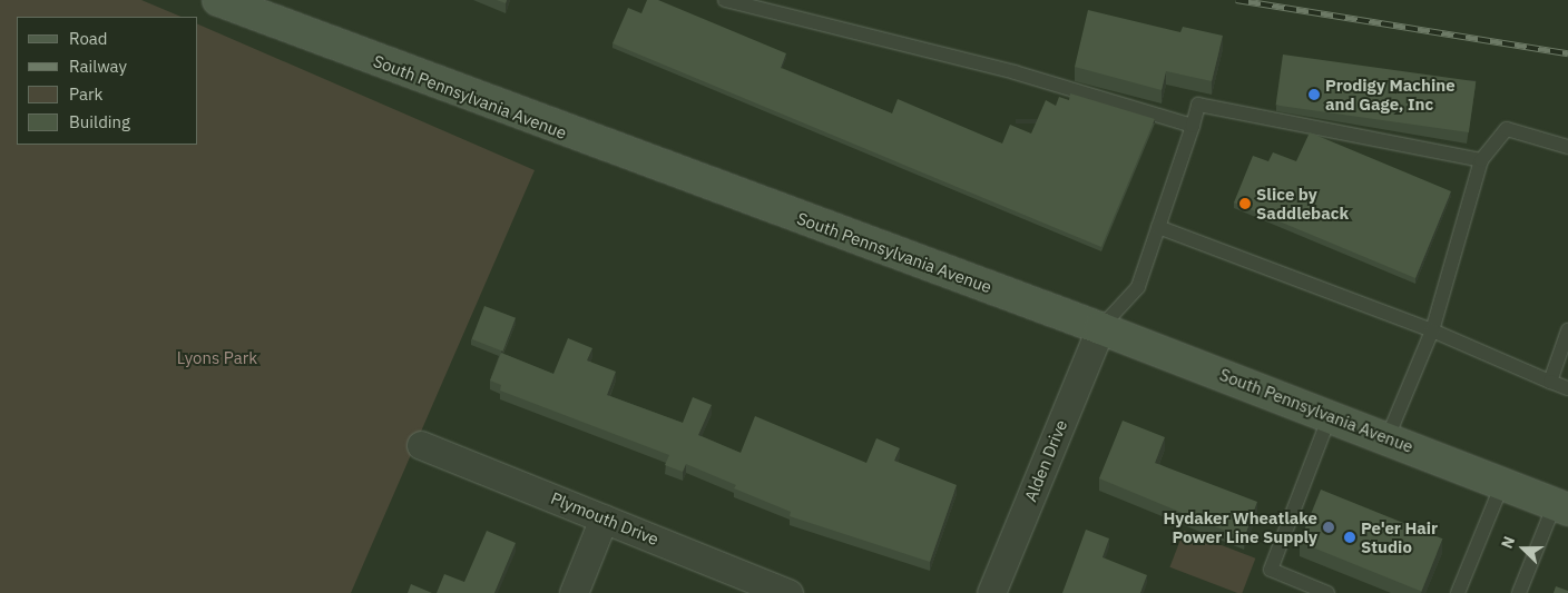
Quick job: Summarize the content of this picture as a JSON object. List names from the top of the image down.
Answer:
{
  "streets": {
    "main road": ["South Pennsylvania Avenue"],
    "street": ["Alden Drive", "Plymouth Drive"]
  },
  "crossings": [
    ["South Pennsylvania Avenue", "Alden Drive"]
  ],
  "parks": ["Lyons Park"],
  "places": [
    "Prodigy Machine and Gage, Inc",
    "Slice by Saddleback",
    "Hydaker Wheatlake Power Line Supply",
    "Pe'er Hair Studio"
  ],
  "legend": [
    "Road",
    "Railway",
    "Park",
    "Building"
  ],
  "north": "left"
}
